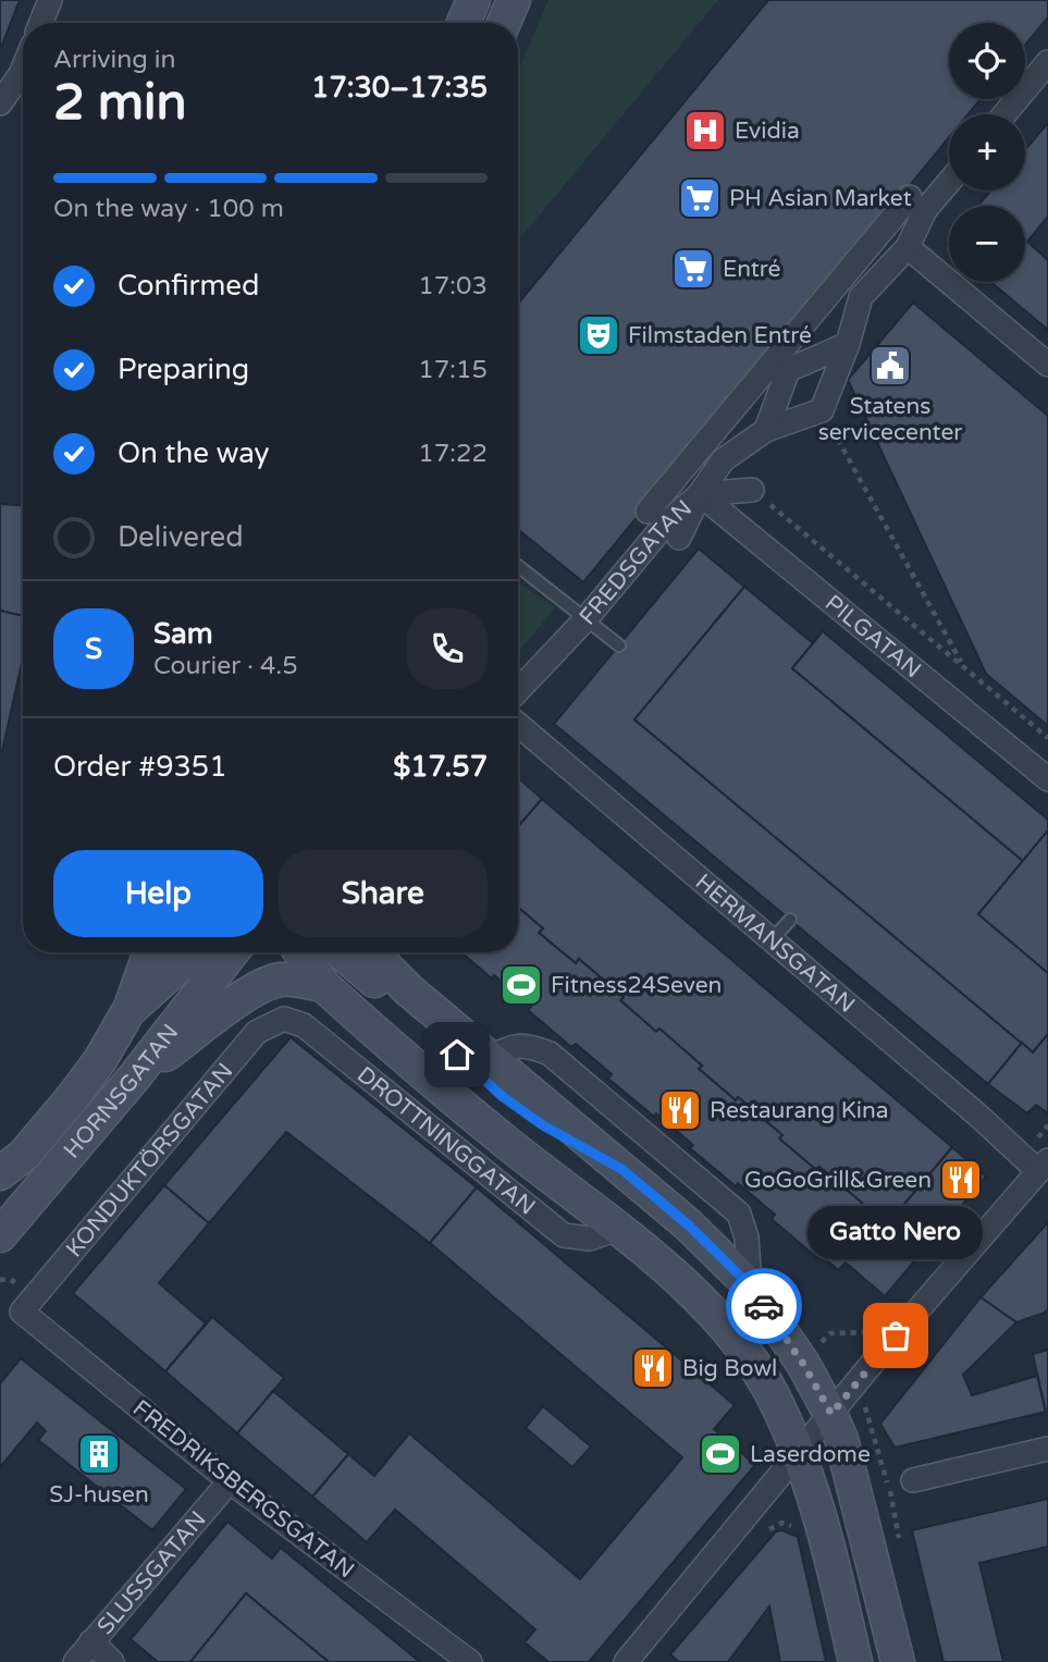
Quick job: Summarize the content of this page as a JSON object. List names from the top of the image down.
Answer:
{
  "streets": {
    "main road": ["HORNSGATAN", "DROTTNINGGATAN"],
    "street": [
      "FREDSGATAN",
      "PILGATAN",
      "HERMANSGATAN",
      "KONDUKTÖRSGATAN",
      "FREDRIKSBERGSGATAN",
      "SLUSSGATAN"
    ]
  },
  "crossings": [
    ["FREDSGATAN", "PILGATAN"],
    ["DROTTNINGGATAN", "KONDUKTÖRSGATAN"],
    ["KONDUKTÖRSGATAN", "FREDRIKSBERGSGATAN"],
    ["FREDRIKSBERGSGATAN", "SLUSSGATAN"]
  ],
  "places": {
    "hospital": ["Evidia"],
    "supermarket": ["PH Asian Market", "Entré"],
    "theatre": ["Filmstaden Entré"],
    "public building": ["Statens servicecenter"],
    "sports": ["Fitness24Seven", "Laserdome"],
    "restaurant": ["Restaurang Kina", "GoGoGrill&Green", "Big Bowl"],
    "other": ["Gatto Nero"],
    "building": ["SJ-husen"]
  },
  "page": {
    "map_buttons": ["+", "−"],
    "heading": ["2 min", "Arriving in", "17:30–17:35"],
    "panel": [
      "Sam",
      "Courier · 4.5",
      "Order #9351",
      "$17.57"
    ],
    "bar": "On the way · 100 m",
    "list": [
      ["Confirmed", "17:03"],
      ["Preparing", "17:15"],
      ["On the way", "17:22"],
      "Delivered"
    ],
    "round": "S",
    "buttons": ["Help", "Share"],
    "bubble": "Gatto Nero"
  }
}
